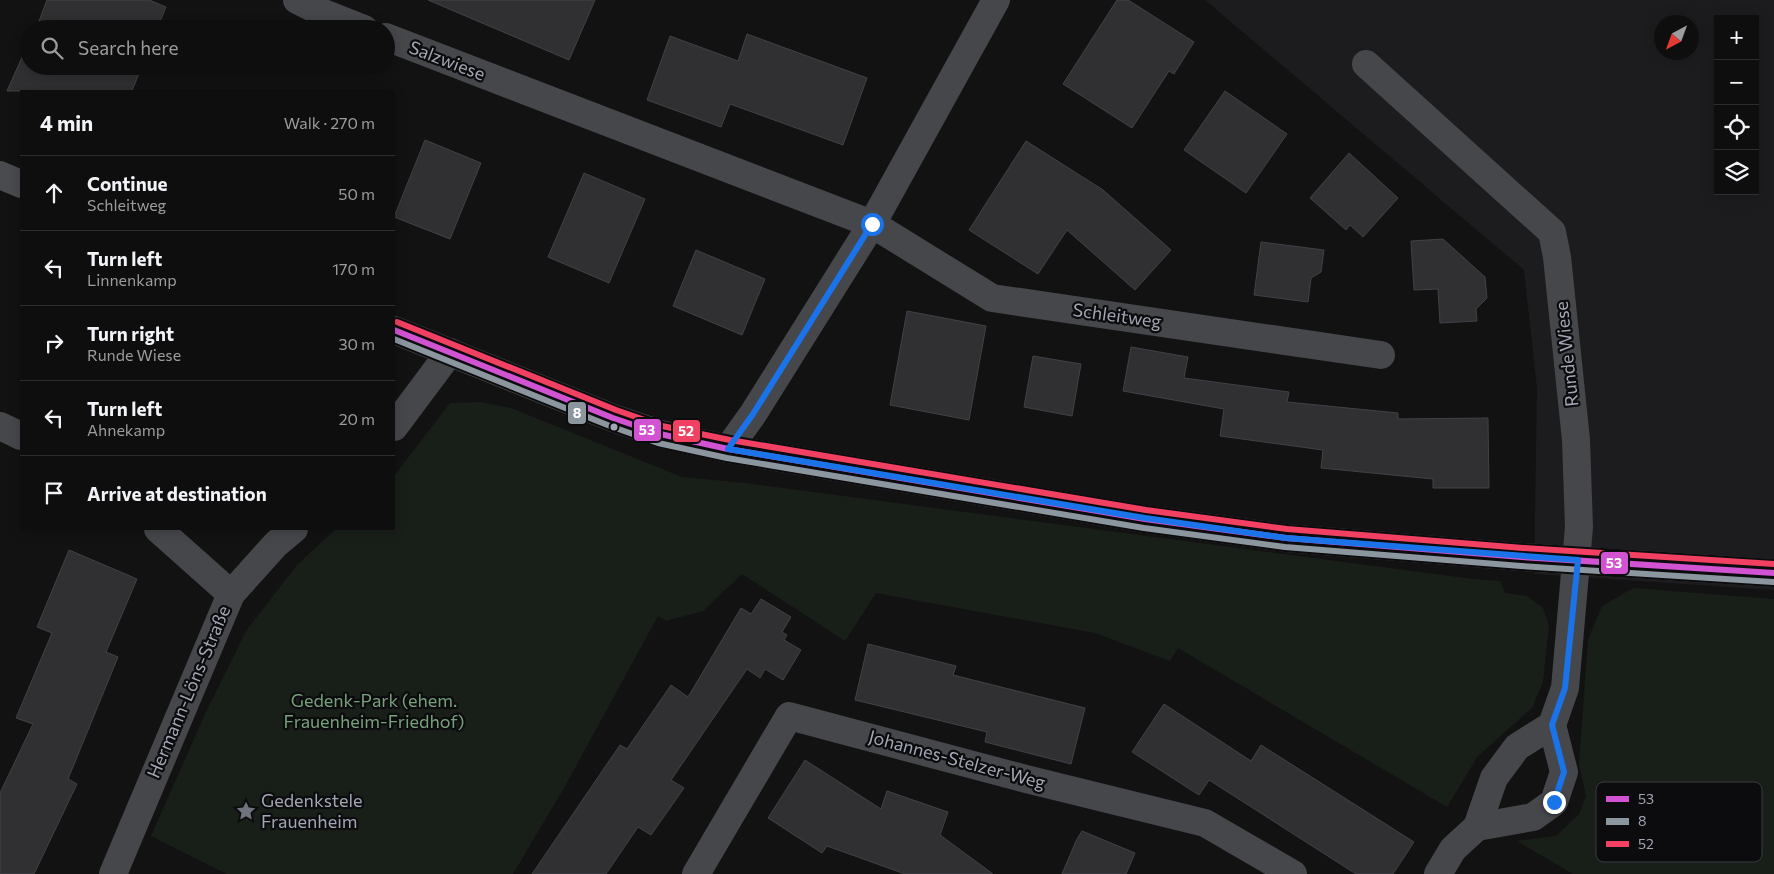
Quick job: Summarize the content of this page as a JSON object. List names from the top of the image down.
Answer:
{
  "streets": {
    "street": [
      "Salzwiese",
      "Schleitweg",
      "Runde Wiese",
      "Hermann-Löns-Straße",
      "Johannes-Stelzer-Weg"
    ]
  },
  "crossings": [
    ["Salzwiese", "Schleitweg"]
  ],
  "parks": ["Gedenk-Park (ehem. Frauenheim-Friedhof)"],
  "places": {
    "place": ["Gedenkstele Frauenheim"]
  },
  "lines": ["transit line 52", "transit line 53", "transit line 8"],
  "legend": ["53", "8", "52"],
  "north": "bottom left",
  "page": {
    "map_buttons": ["+", "−"],
    "search": "Search here",
    "heading": ["4 min", "Walk · 270 m"],
    "list": [
      ["Continue", "Schleitweg", "50 m"],
      ["Turn left", "Linnenkamp", "170 m"],
      ["Turn right", "Runde Wiese", "30 m"],
      ["Turn left", "Ahnekamp", "20 m"],
      "Arrive at destination"
    ]
  }
}
